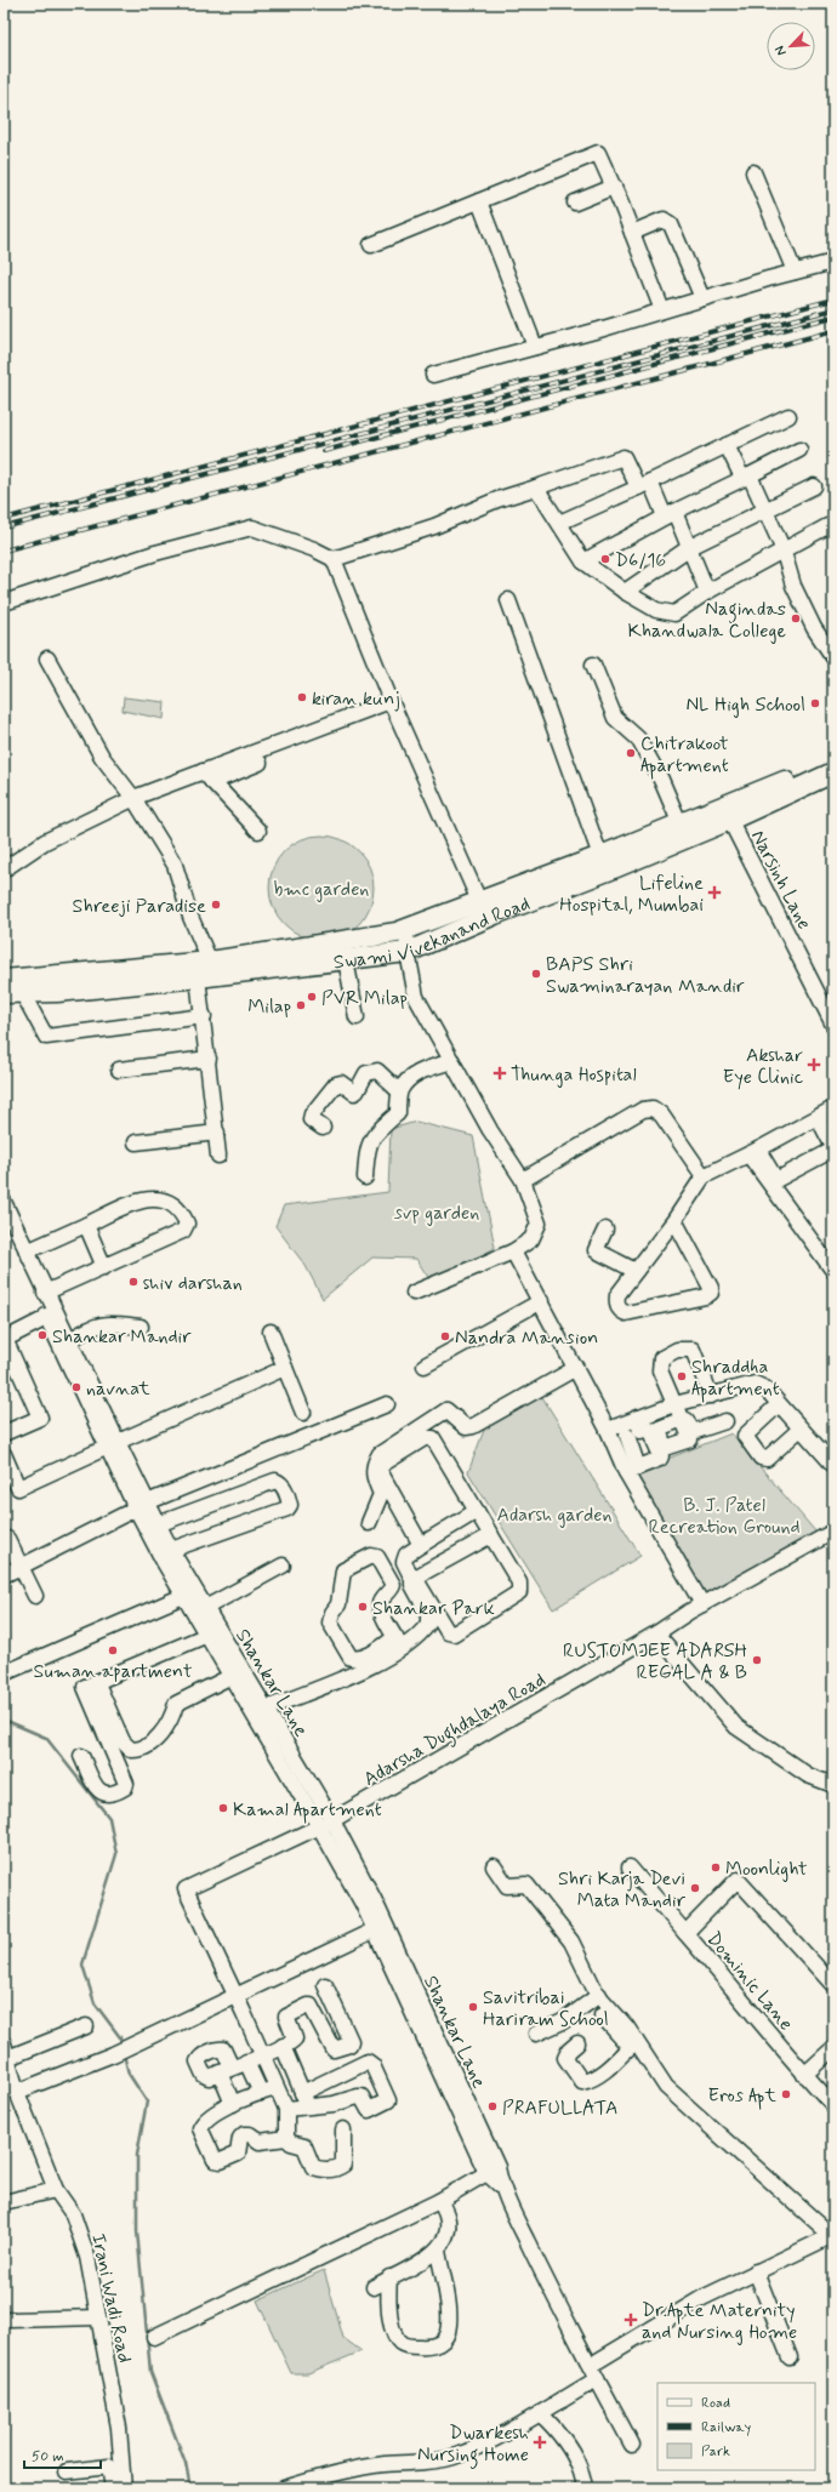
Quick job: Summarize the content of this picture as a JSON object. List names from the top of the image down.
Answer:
{
  "streets": {
    "main road": ["Swami Vivekanand Road"],
    "street": [
      "Narsinh Lane",
      "Shankar Lane",
      "Adarsha Dughdalaya Road",
      "Dominic Lane",
      "Irani Wadi Road"
    ]
  },
  "crossings": [
    ["Narsinh Lane", "Swami Vivekanand Road"],
    ["Shankar Lane", "Adarsha Dughdalaya Road"]
  ],
  "parks": [
    "bmc garden",
    "svp garden",
    "B. J. Patel Recreation Ground",
    "Adarsh garden"
  ],
  "places": {
    "other": [
      "D6/16",
      "Nagindas Khandwala College",
      "kiran kunj",
      "NL High School",
      "Chitrakoot Apartment",
      "Shreeji Paradise",
      "BAPS Shri Swaminarayan Mandir",
      "PVR Milap",
      "Milap",
      "shiv darshan",
      "Shankar Mandir",
      "Nandra Mansion",
      "Shraddha Apartment",
      "navnat",
      "Shankar Park",
      "Suman apartment",
      "RUSTOMJEE ADARSH REGAL A & B",
      "Kamal Apartment",
      "Moonlight",
      "Shri Karja Devi Mata Mandir",
      "Savitribai Hariram School",
      "Eros Apt",
      "PRAFULLATA"
    ],
    "health": [
      "Lifeline Hospital, Mumbai",
      "Akshar Eye Clinic",
      "Thunga Hospital",
      "Dr.Apte Maternity and Nursing Home",
      "Dwarkesh Nursing Home"
    ]
  },
  "legend": ["Road", "Railway", "Park"],
  "scale_bar": "50 m",
  "north": "bottom left"
}
